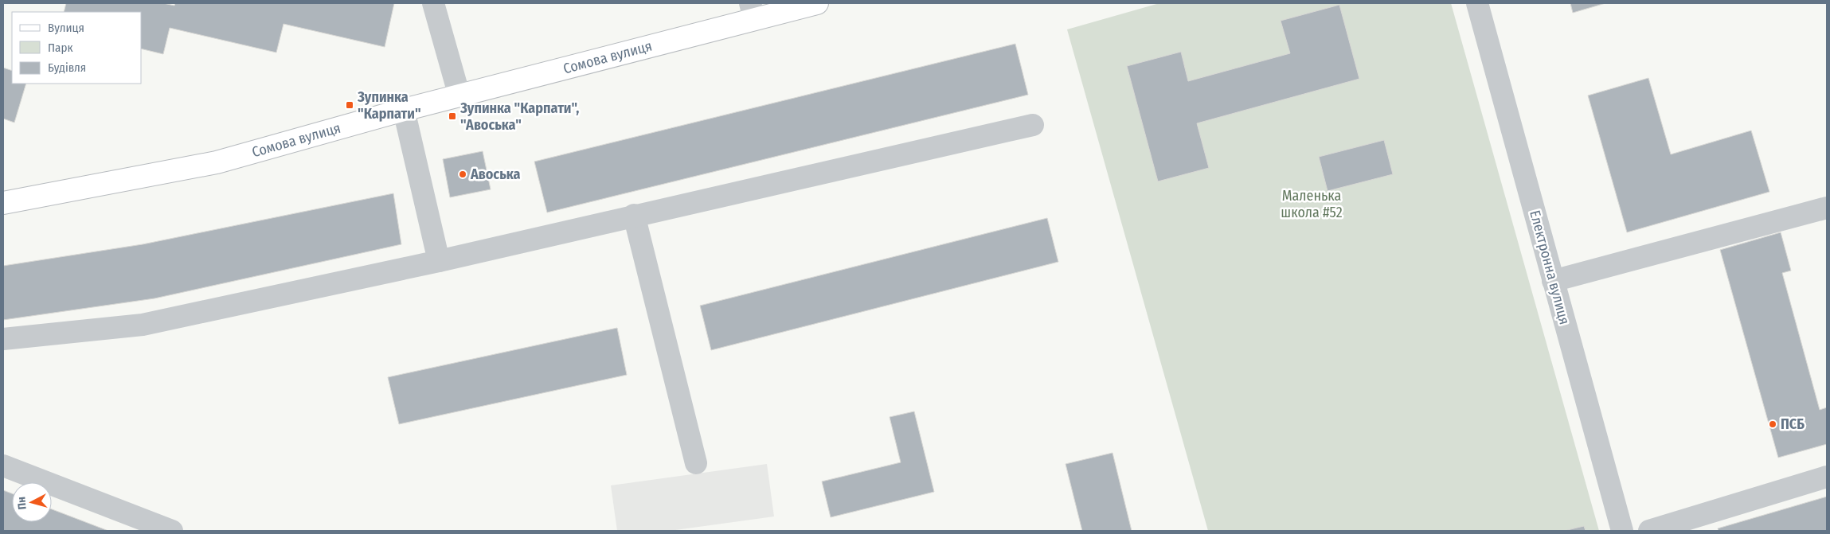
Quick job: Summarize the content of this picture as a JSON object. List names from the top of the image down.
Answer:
{
  "streets": {
    "main road": ["Сомова вулиця"],
    "street": ["Електронна вулиця"]
  },
  "parks": ["Маленька школа #52"],
  "places": {
    "transit": ["Зупинка \"Карпати\"", "Зупинка \"Карпати\", \"Авоська\""],
    "other": ["Авоська", "ПСБ"]
  },
  "legend": ["Вулиця", "Парк", "Будівля"],
  "north": "left"
}
